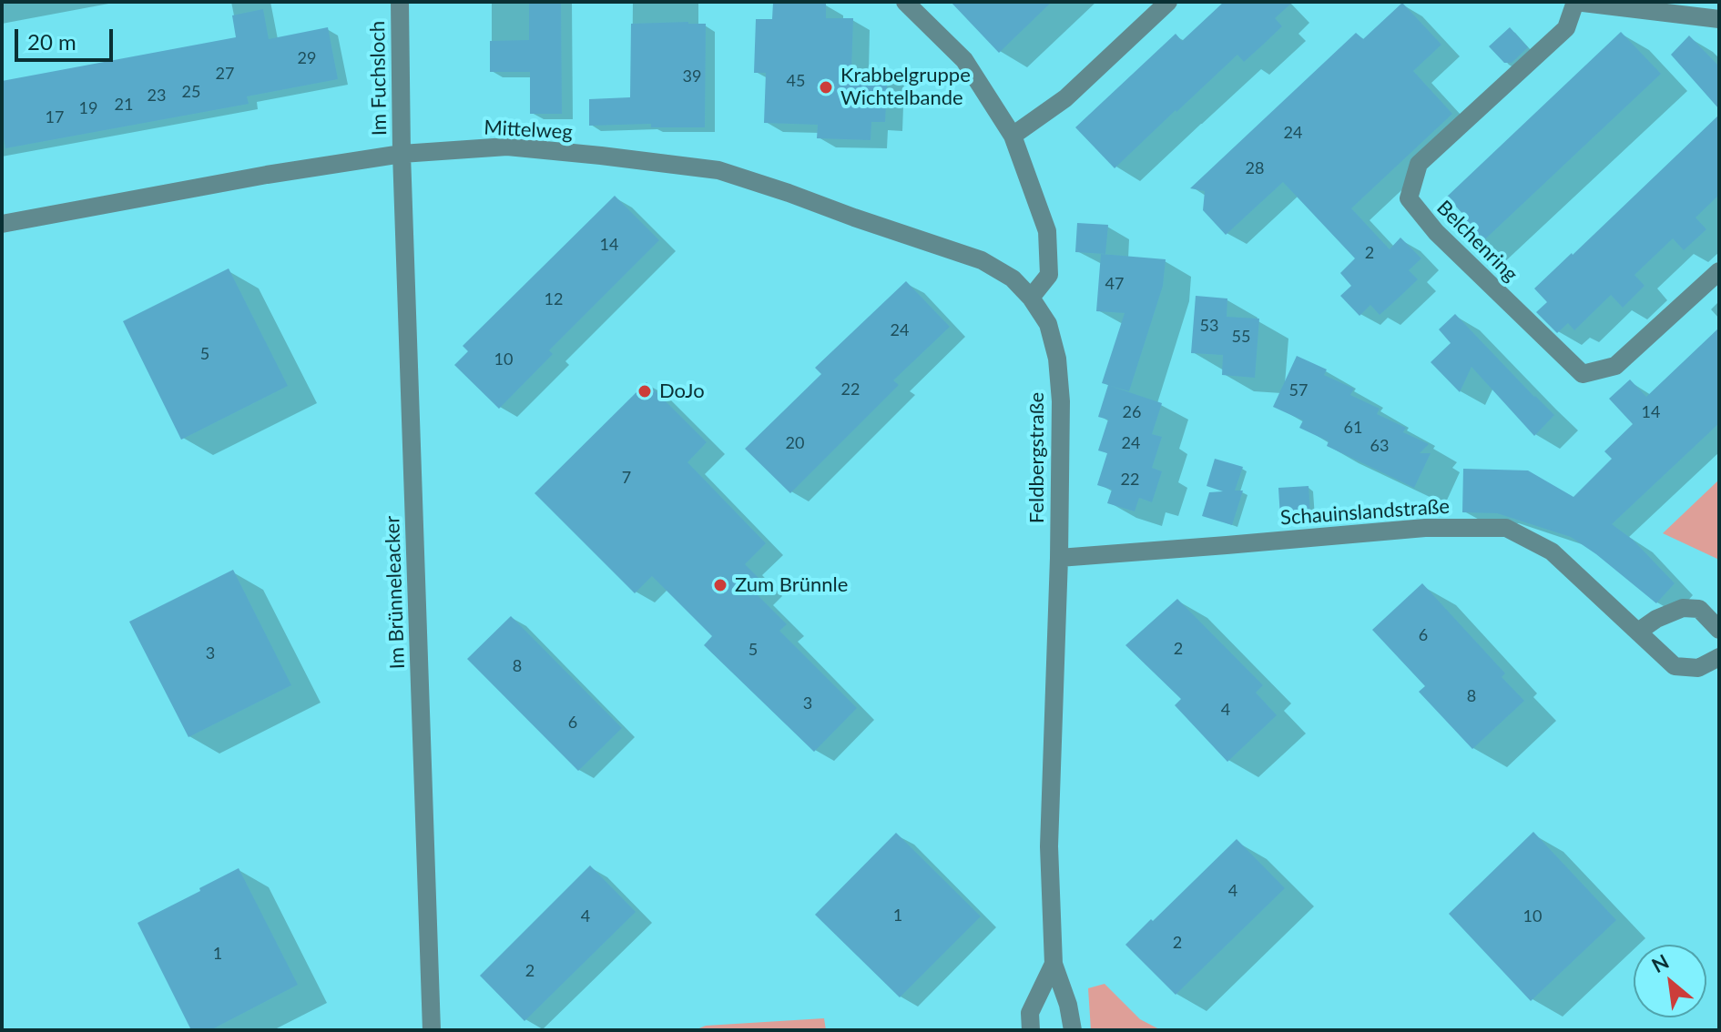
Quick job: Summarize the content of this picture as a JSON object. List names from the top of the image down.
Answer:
{
  "streets": {
    "street": [
      "Im Fuchsloch",
      "Mittelweg",
      "Belchenring",
      "Feldbergstraße",
      "Schauinslandstraße",
      "Im Brünneleacker"
    ]
  },
  "crossings": [
    ["Im Fuchsloch", "Mittelweg"],
    ["Im Fuchsloch", "Im Brünneleacker"],
    ["Mittelweg", "Feldbergstraße"],
    ["Mittelweg", "Im Brünneleacker"],
    ["Feldbergstraße", "Schauinslandstraße"]
  ],
  "places": ["Krabbelgruppe Wichtelbande", "DoJo", "Zum Brünnle"],
  "house_numbers": [
    "29",
    "27",
    "39",
    "45",
    "25",
    "23",
    "21",
    "19",
    "17",
    "24",
    "28",
    "14",
    "2",
    "47",
    "12",
    "53",
    "24",
    "55",
    "5",
    "10",
    "22",
    "57",
    "26",
    "14",
    "61",
    "20",
    "24",
    "63",
    "7",
    "22",
    "6",
    "2",
    "5",
    "3",
    "8",
    "8",
    "3",
    "4",
    "6",
    "4",
    "1",
    "4",
    "10",
    "2",
    "1",
    "2"
  ],
  "scale_bar": "20 m",
  "north": "top left"
}
